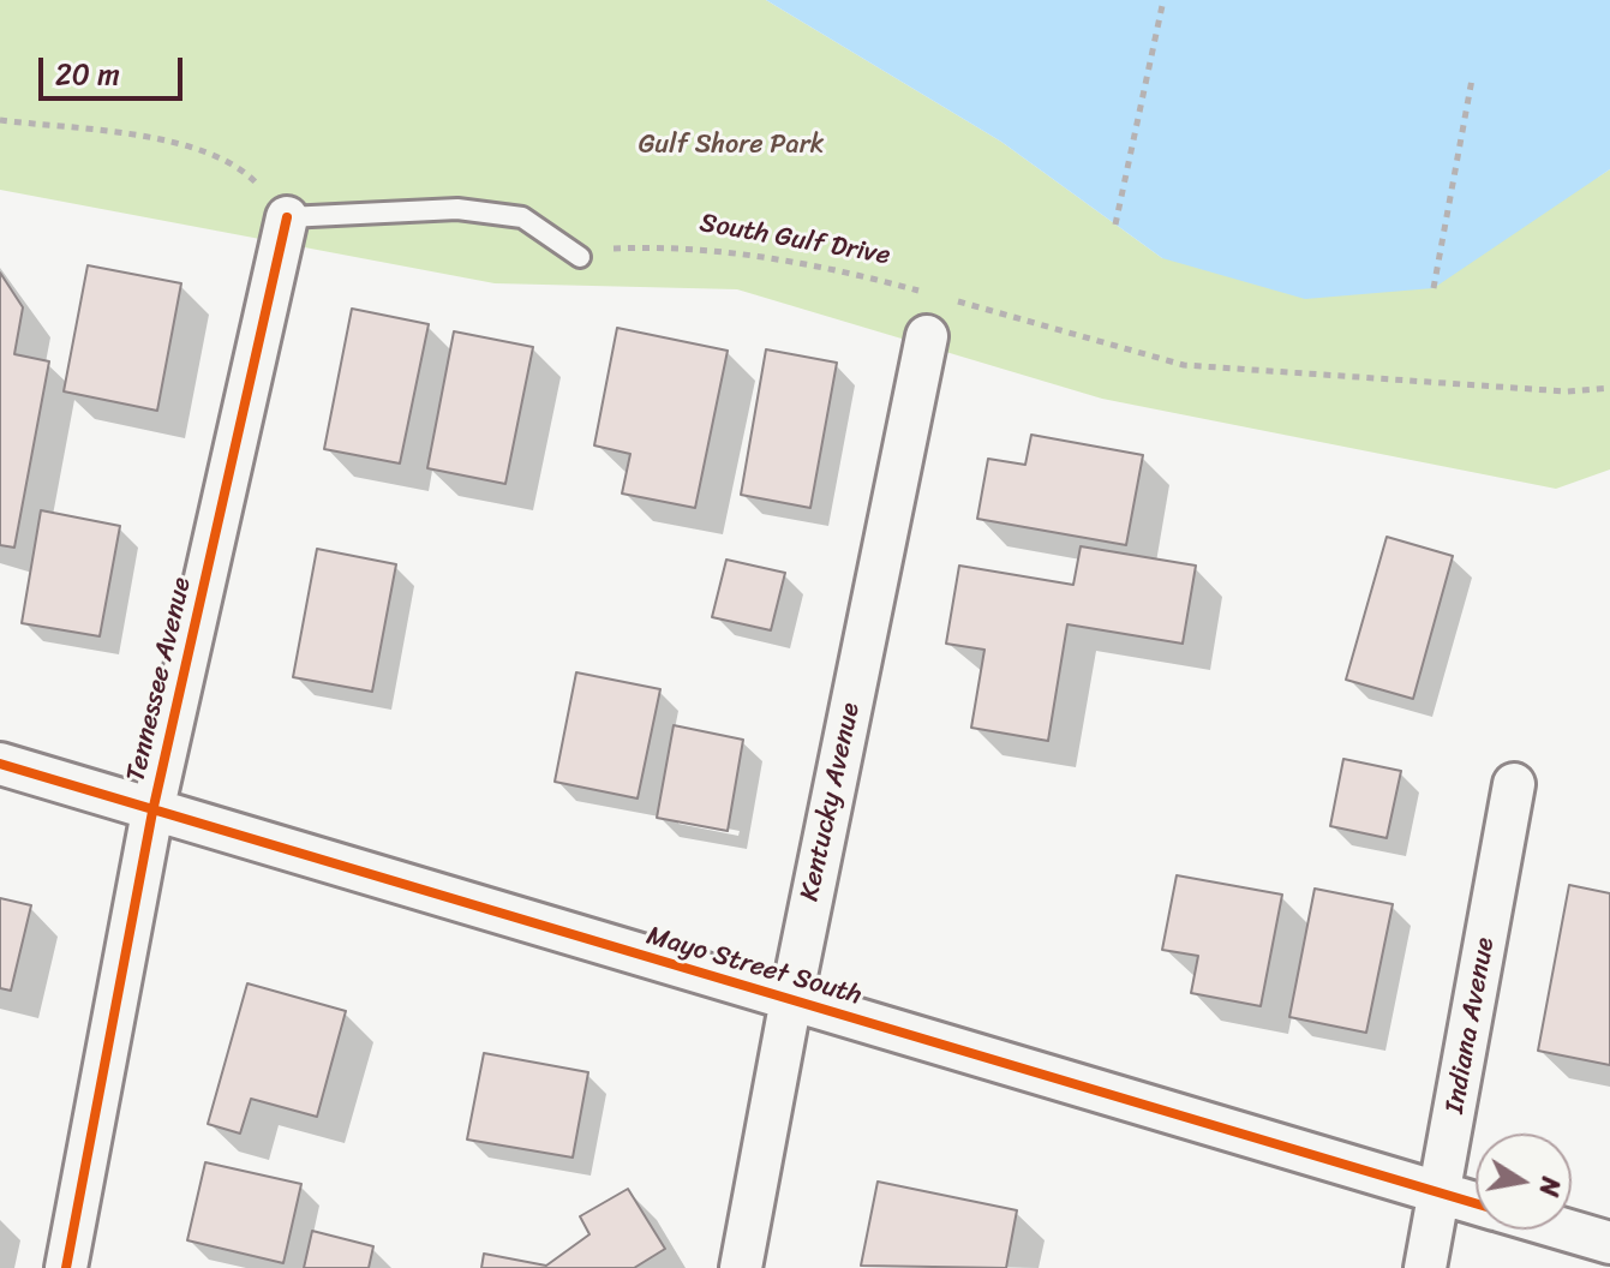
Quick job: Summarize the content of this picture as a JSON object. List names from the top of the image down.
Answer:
{
  "streets": {
    "street": [
      "Tennessee Avenue",
      "Kentucky Avenue",
      "Mayo Street South",
      "Indiana Avenue"
    ],
    "path": ["South Gulf Drive"]
  },
  "crossings": [
    ["Tennessee Avenue", "Mayo Street South"],
    ["Kentucky Avenue", "Mayo Street South"],
    ["Mayo Street South", "Indiana Avenue"]
  ],
  "parks": ["Gulf Shore Park"],
  "scale_bar": "20 m",
  "north": "right"
}
